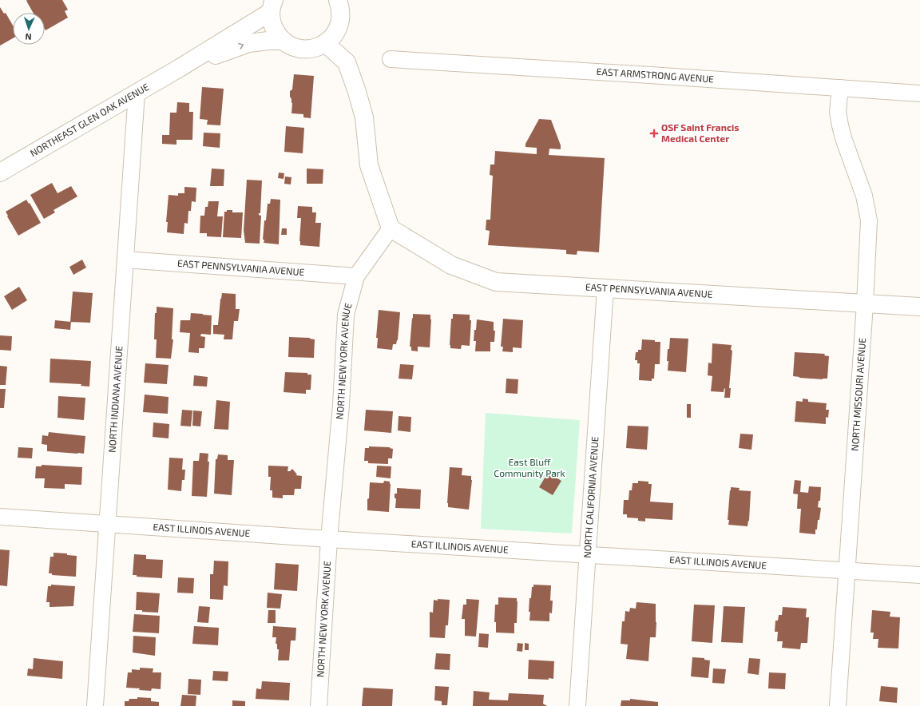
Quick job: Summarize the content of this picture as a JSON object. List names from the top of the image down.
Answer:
{
  "streets": {
    "street": [
      "EAST ARMSTRONG AVENUE",
      "NORTHEAST GLEN OAK AVENUE",
      "EAST PENNSYLVANIA AVENUE",
      "NORTH NEW YORK AVENUE",
      "NORTH MISSOURI AVENUE",
      "NORTH INDIANA AVENUE",
      "NORTH CALIFORNIA AVENUE",
      "EAST ILLINOIS AVENUE"
    ]
  },
  "crossings": [
    ["EAST ARMSTRONG AVENUE", "NORTH MISSOURI AVENUE"],
    ["NORTHEAST GLEN OAK AVENUE", "NORTH INDIANA AVENUE"],
    ["EAST PENNSYLVANIA AVENUE", "NORTH NEW YORK AVENUE"],
    ["EAST PENNSYLVANIA AVENUE", "NORTH MISSOURI AVENUE"],
    ["EAST PENNSYLVANIA AVENUE", "NORTH INDIANA AVENUE"],
    ["EAST PENNSYLVANIA AVENUE", "NORTH CALIFORNIA AVENUE"],
    ["NORTH NEW YORK AVENUE", "EAST ILLINOIS AVENUE"],
    ["NORTH MISSOURI AVENUE", "EAST ILLINOIS AVENUE"],
    ["NORTH INDIANA AVENUE", "EAST ILLINOIS AVENUE"],
    ["NORTH CALIFORNIA AVENUE", "EAST ILLINOIS AVENUE"]
  ],
  "parks": ["East Bluff Community Park"],
  "places": {
    "health": ["OSF Saint Francis Medical Center"]
  },
  "north": "bottom"
}
